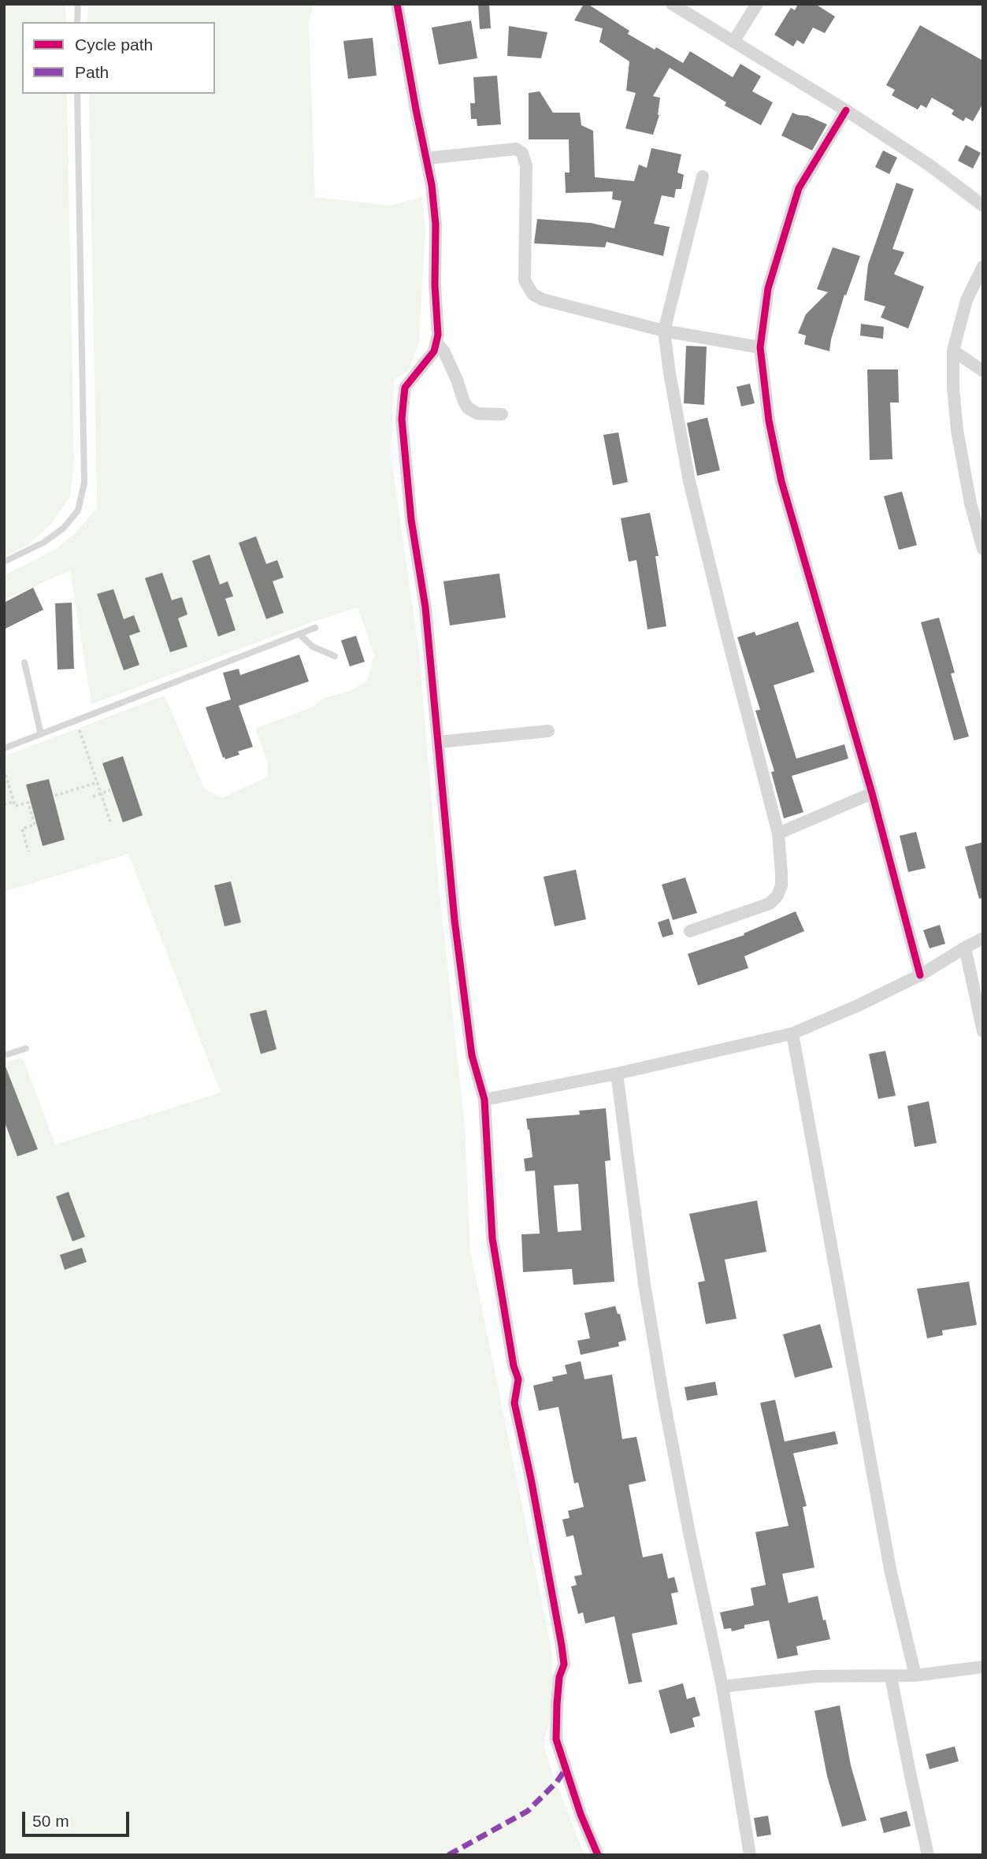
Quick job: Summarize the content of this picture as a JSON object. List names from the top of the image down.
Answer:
{
  "legend": ["Cycle path", "Path"],
  "scale_bar": "50 m"
}
